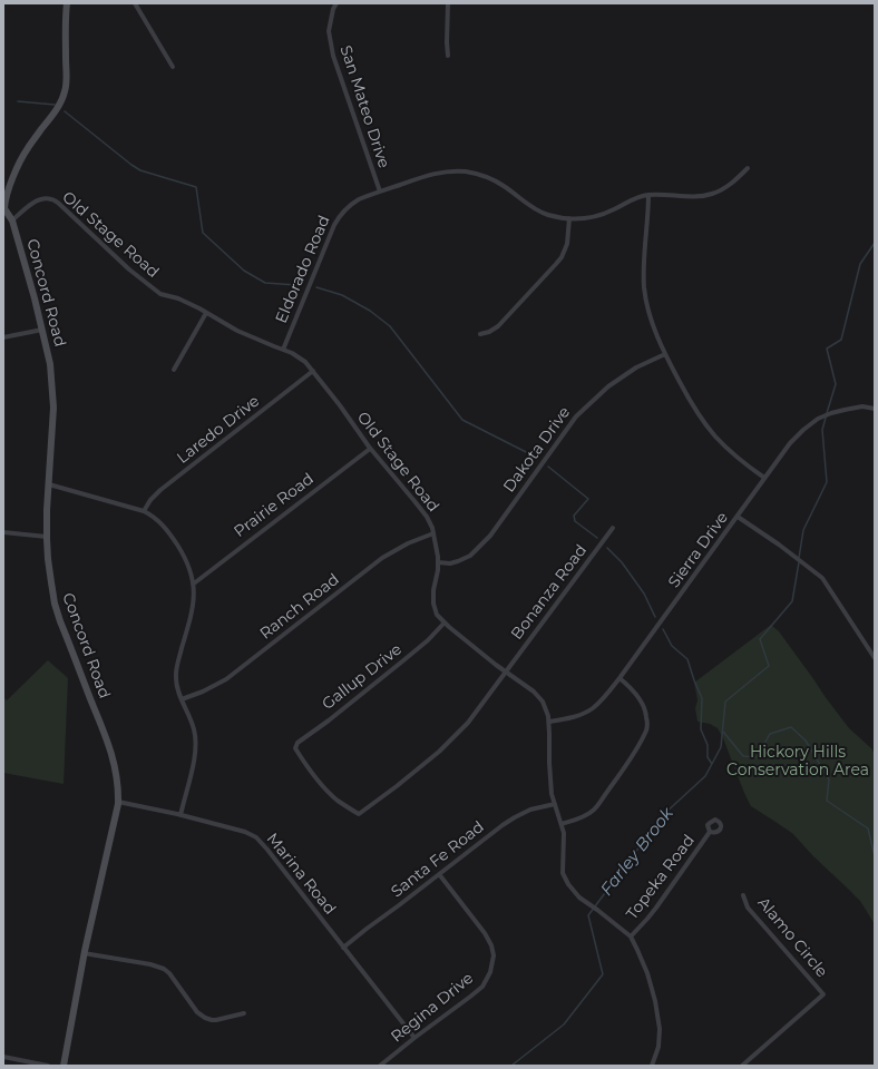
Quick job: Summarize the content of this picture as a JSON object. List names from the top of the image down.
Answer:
{
  "streets": {
    "main road": ["Concord Road"],
    "street": [
      "San Mateo Drive",
      "Old Stage Road",
      "Eldorado Road",
      "Laredo Drive",
      "Dakota Drive",
      "Prairie Road",
      "Sierra Drive",
      "Bonanza Road",
      "Ranch Road",
      "Gallup Drive",
      "Santa Fe Road",
      "Marina Road",
      "Topeka Road",
      "Alamo Circle",
      "Regina Drive"
    ]
  },
  "crossings": [
    ["San Mateo Drive", "Eldorado Road"],
    ["Old Stage Road", "Eldorado Road"],
    ["Old Stage Road", "Concord Road"],
    ["Old Stage Road", "Laredo Drive"],
    ["Old Stage Road", "Dakota Drive"],
    ["Old Stage Road", "Prairie Road"],
    ["Old Stage Road", "Sierra Drive"],
    ["Old Stage Road", "Bonanza Road"],
    ["Old Stage Road", "Ranch Road"],
    ["Old Stage Road", "Gallup Drive"],
    ["Old Stage Road", "Santa Fe Road"],
    ["Old Stage Road", "Topeka Road"],
    ["Concord Road", "Marina Road"],
    ["Bonanza Road", "Gallup Drive"],
    ["Santa Fe Road", "Marina Road"],
    ["Santa Fe Road", "Regina Drive"],
    ["Marina Road", "Regina Drive"]
  ],
  "water": ["Farley Brook"],
  "parks": ["Hickory Hills Conservation Area"]
}
